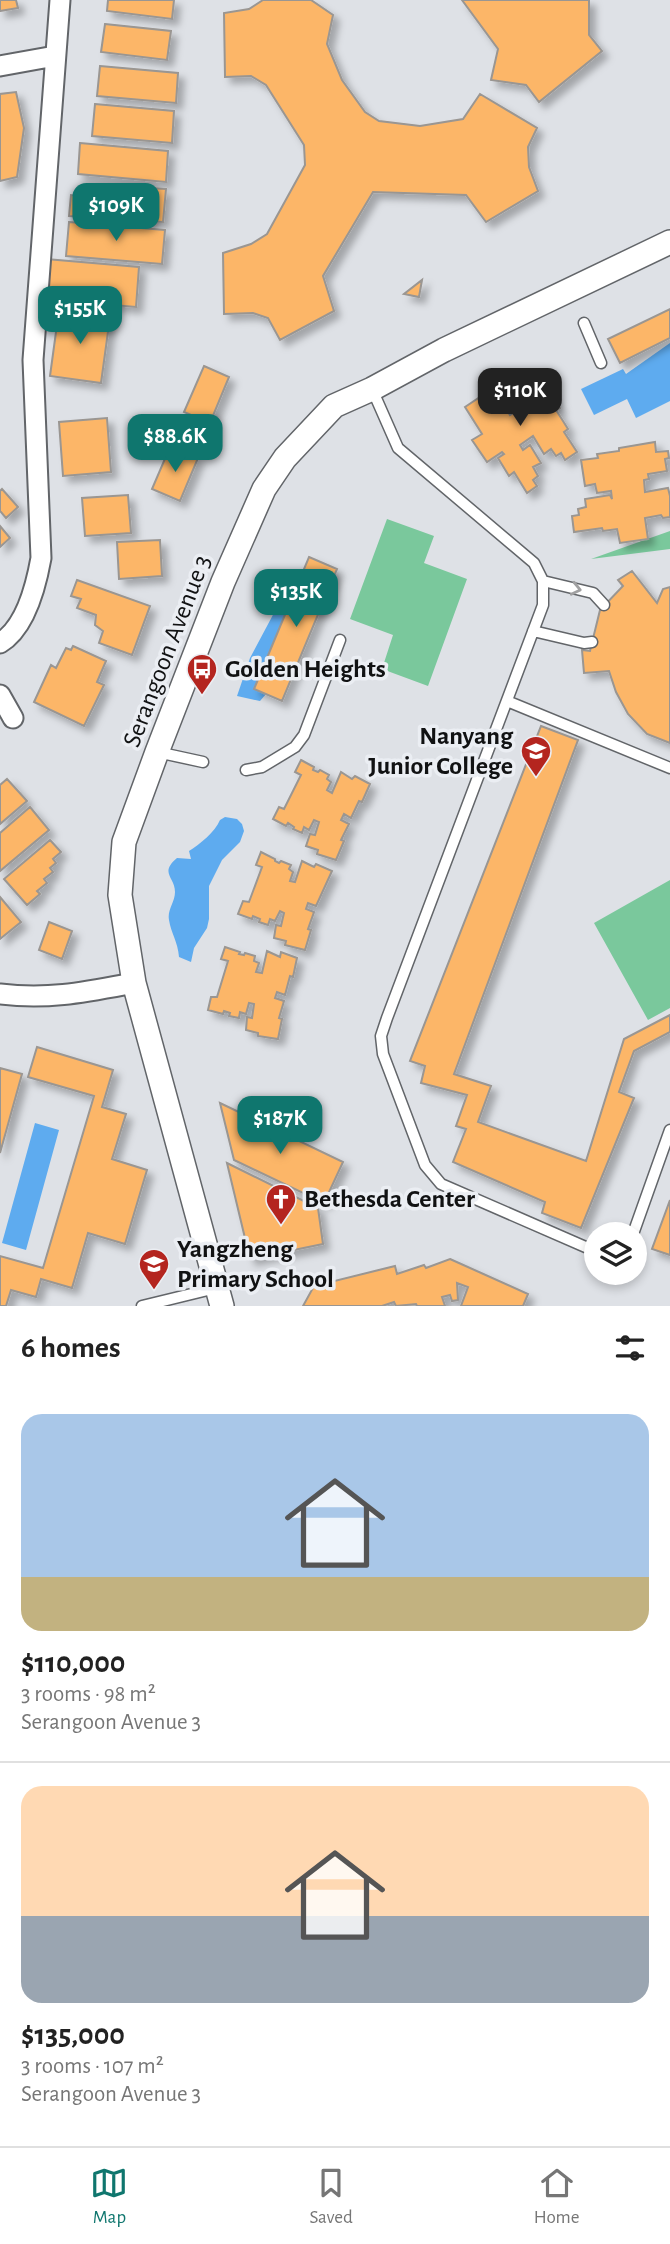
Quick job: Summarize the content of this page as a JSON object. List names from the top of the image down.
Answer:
{
  "streets": {
    "street": ["Serangoon Avenue 3"]
  },
  "places": {
    "bus stop": ["Golden Heights"],
    "school or university": ["Nanyang Junior College", "Yangzheng Primary School"],
    "church": ["Bethesda Center"]
  },
  "page": {
    "price": [
      "$109K",
      "$155K",
      "$110K",
      "$88.6K",
      "$135K",
      "$187K"
    ],
    "heading": "6 homes",
    "list": [
      {
        "name": "$110,000",
        "note": "3 rooms · 98 m² · Serangoon Avenue 3"
      },
      {
        "name": "$135,000",
        "note": "3 rooms · 107 m² · Serangoon Avenue 3"
      }
    ],
    "tabs": ["Map", "Saved", "Home"]
  }
}
